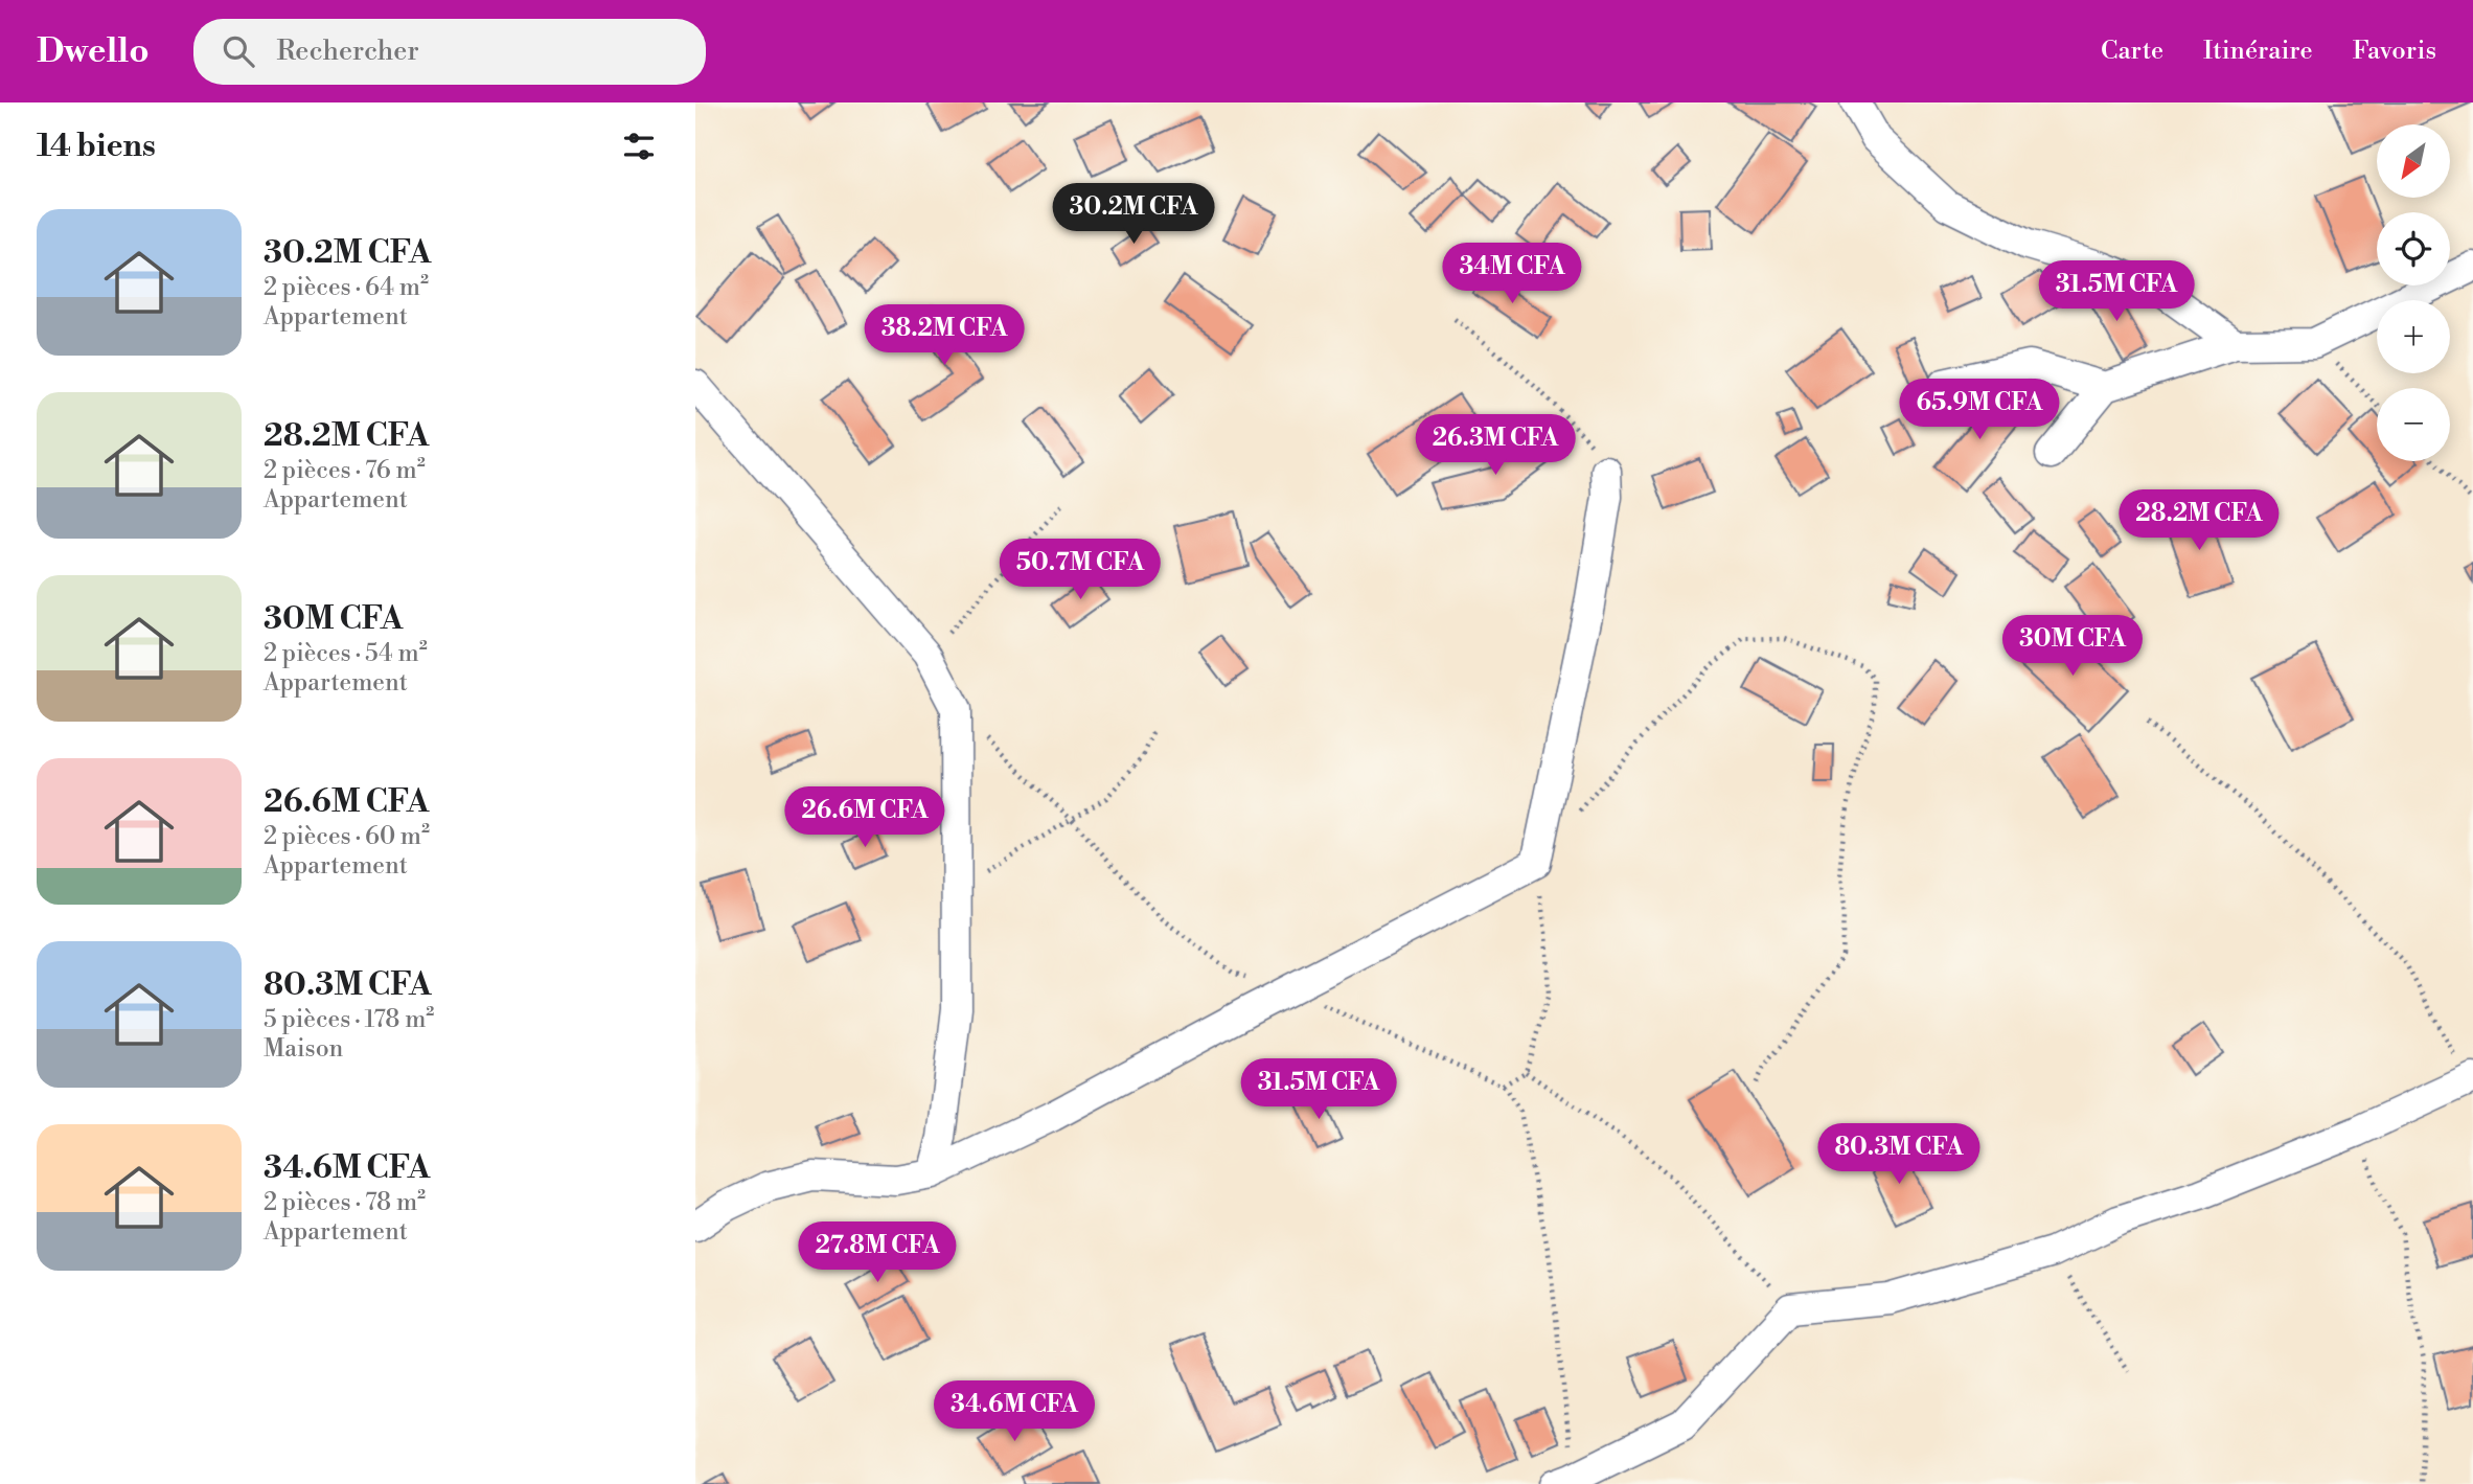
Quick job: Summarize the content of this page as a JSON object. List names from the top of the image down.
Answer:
{
  "north": "bottom left",
  "page": {
    "header": "Dwello",
    "search": "Rechercher",
    "nav": ["Carte", "Itinéraire", "Favoris"],
    "heading": "14 biens",
    "map_buttons": ["+", "−"],
    "price": [
      "30.2M CFA",
      "34M CFA",
      "31.5M CFA",
      "38.2M CFA",
      "65.9M CFA",
      "26.3M CFA",
      "28.2M CFA",
      "50.7M CFA",
      "30M CFA",
      "26.6M CFA",
      "31.5M CFA",
      "80.3M CFA",
      "27.8M CFA",
      "34.6M CFA"
    ],
    "list": [
      {
        "name": "30.2M CFA",
        "note": "2 pièces · 64 m² · Appartement"
      },
      {
        "name": "28.2M CFA",
        "note": "2 pièces · 76 m² · Appartement"
      },
      {
        "name": "30M CFA",
        "note": "2 pièces · 54 m² · Appartement"
      },
      {
        "name": "26.6M CFA",
        "note": "2 pièces · 60 m² · Appartement"
      },
      {
        "name": "80.3M CFA",
        "note": "5 pièces · 178 m² · Maison"
      },
      {
        "name": "34.6M CFA",
        "note": "2 pièces · 78 m² · Appartement"
      }
    ]
  }
}
